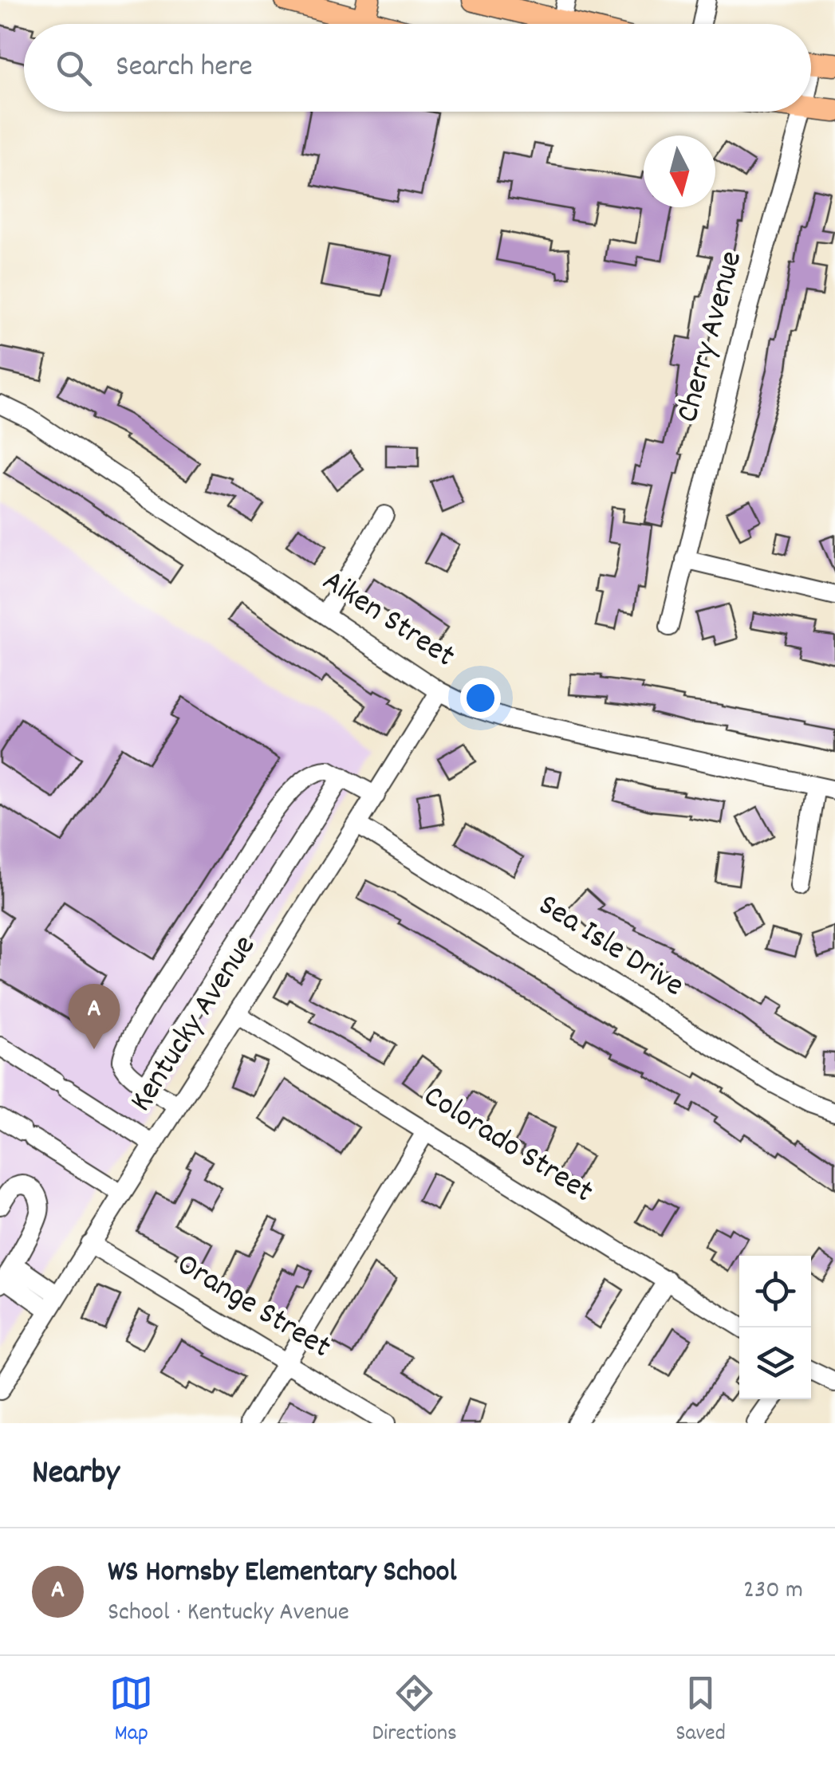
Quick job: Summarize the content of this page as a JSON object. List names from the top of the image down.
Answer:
{
  "streets": {
    "street": [
      "Cherry Avenue",
      "Aiken Street",
      "Sea Isle Drive",
      "Kentucky Avenue",
      "Colorado Street",
      "Orange Street"
    ]
  },
  "crossings": [
    ["Aiken Street", "Kentucky Avenue"],
    ["Sea Isle Drive", "Kentucky Avenue"],
    ["Kentucky Avenue", "Colorado Street"],
    ["Kentucky Avenue", "Orange Street"]
  ],
  "north": "bottom",
  "page": {
    "search": "Search here",
    "pins": "A",
    "heading": "Nearby",
    "list": [
      {
        "mark": "A",
        "name": "WS Hornsby Elementary School",
        "note": "School · Kentucky Avenue",
        "value": "230 m"
      }
    ],
    "nav": ["Map", "Directions", "Saved"]
  }
}
